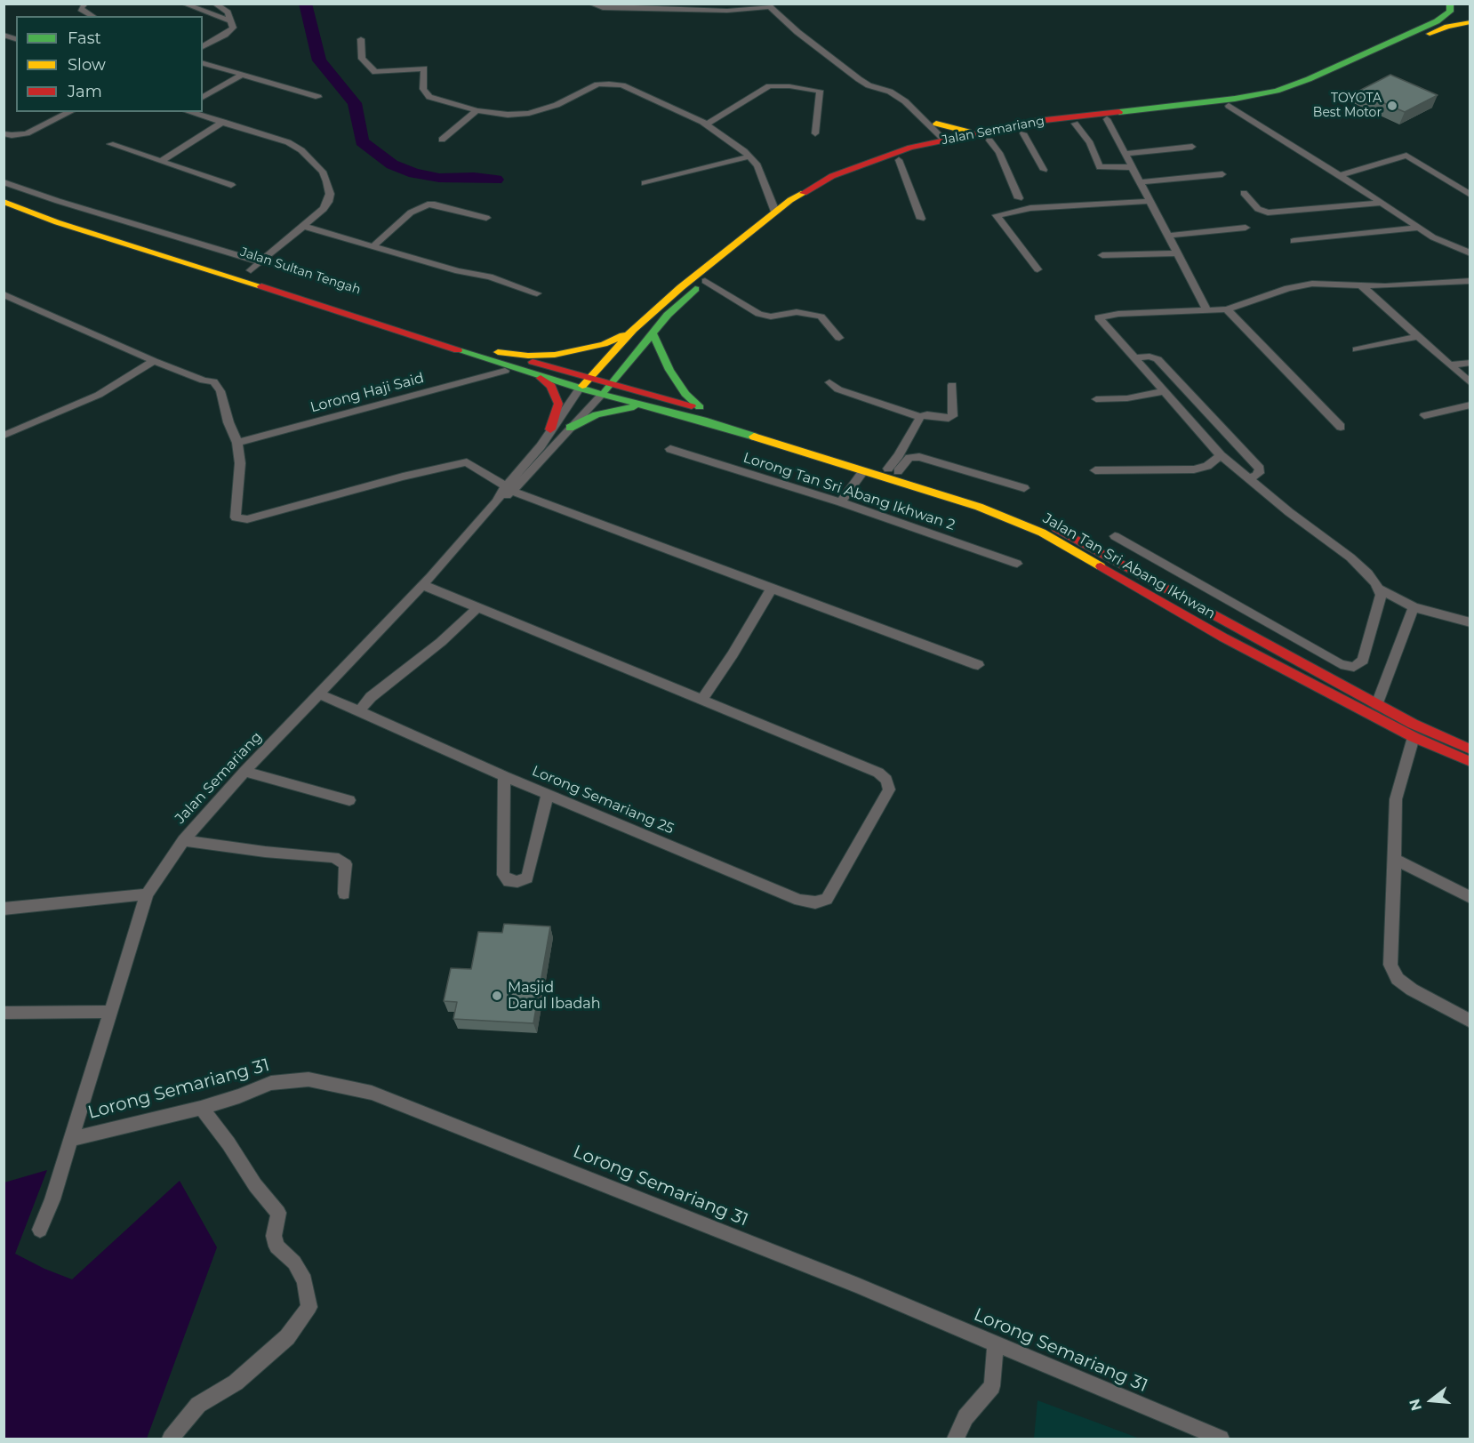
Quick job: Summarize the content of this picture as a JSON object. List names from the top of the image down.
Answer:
{
  "streets": {
    "main road": ["Jalan Semariang", "Jalan Sultan Tengah", "Jalan Tan Sri Abang Ikhwan"],
    "street": [
      "Lorong Haji Said",
      "Lorong Tan Sri Abang Ikhwan 2",
      "Lorong Semariang 25",
      "Lorong Semariang 31"
    ]
  },
  "crossings": [
    ["Jalan Semariang", "Jalan Sultan Tengah"],
    ["Jalan Semariang", "Lorong Semariang 25"],
    ["Jalan Semariang", "Lorong Semariang 31"],
    ["Jalan Sultan Tengah", "Jalan Tan Sri Abang Ikhwan"]
  ],
  "places": ["TOYOTA Best Motor", "Masjid Darul Ibadah"],
  "legend": ["Fast", "Slow", "Jam"],
  "north": "left"
}
